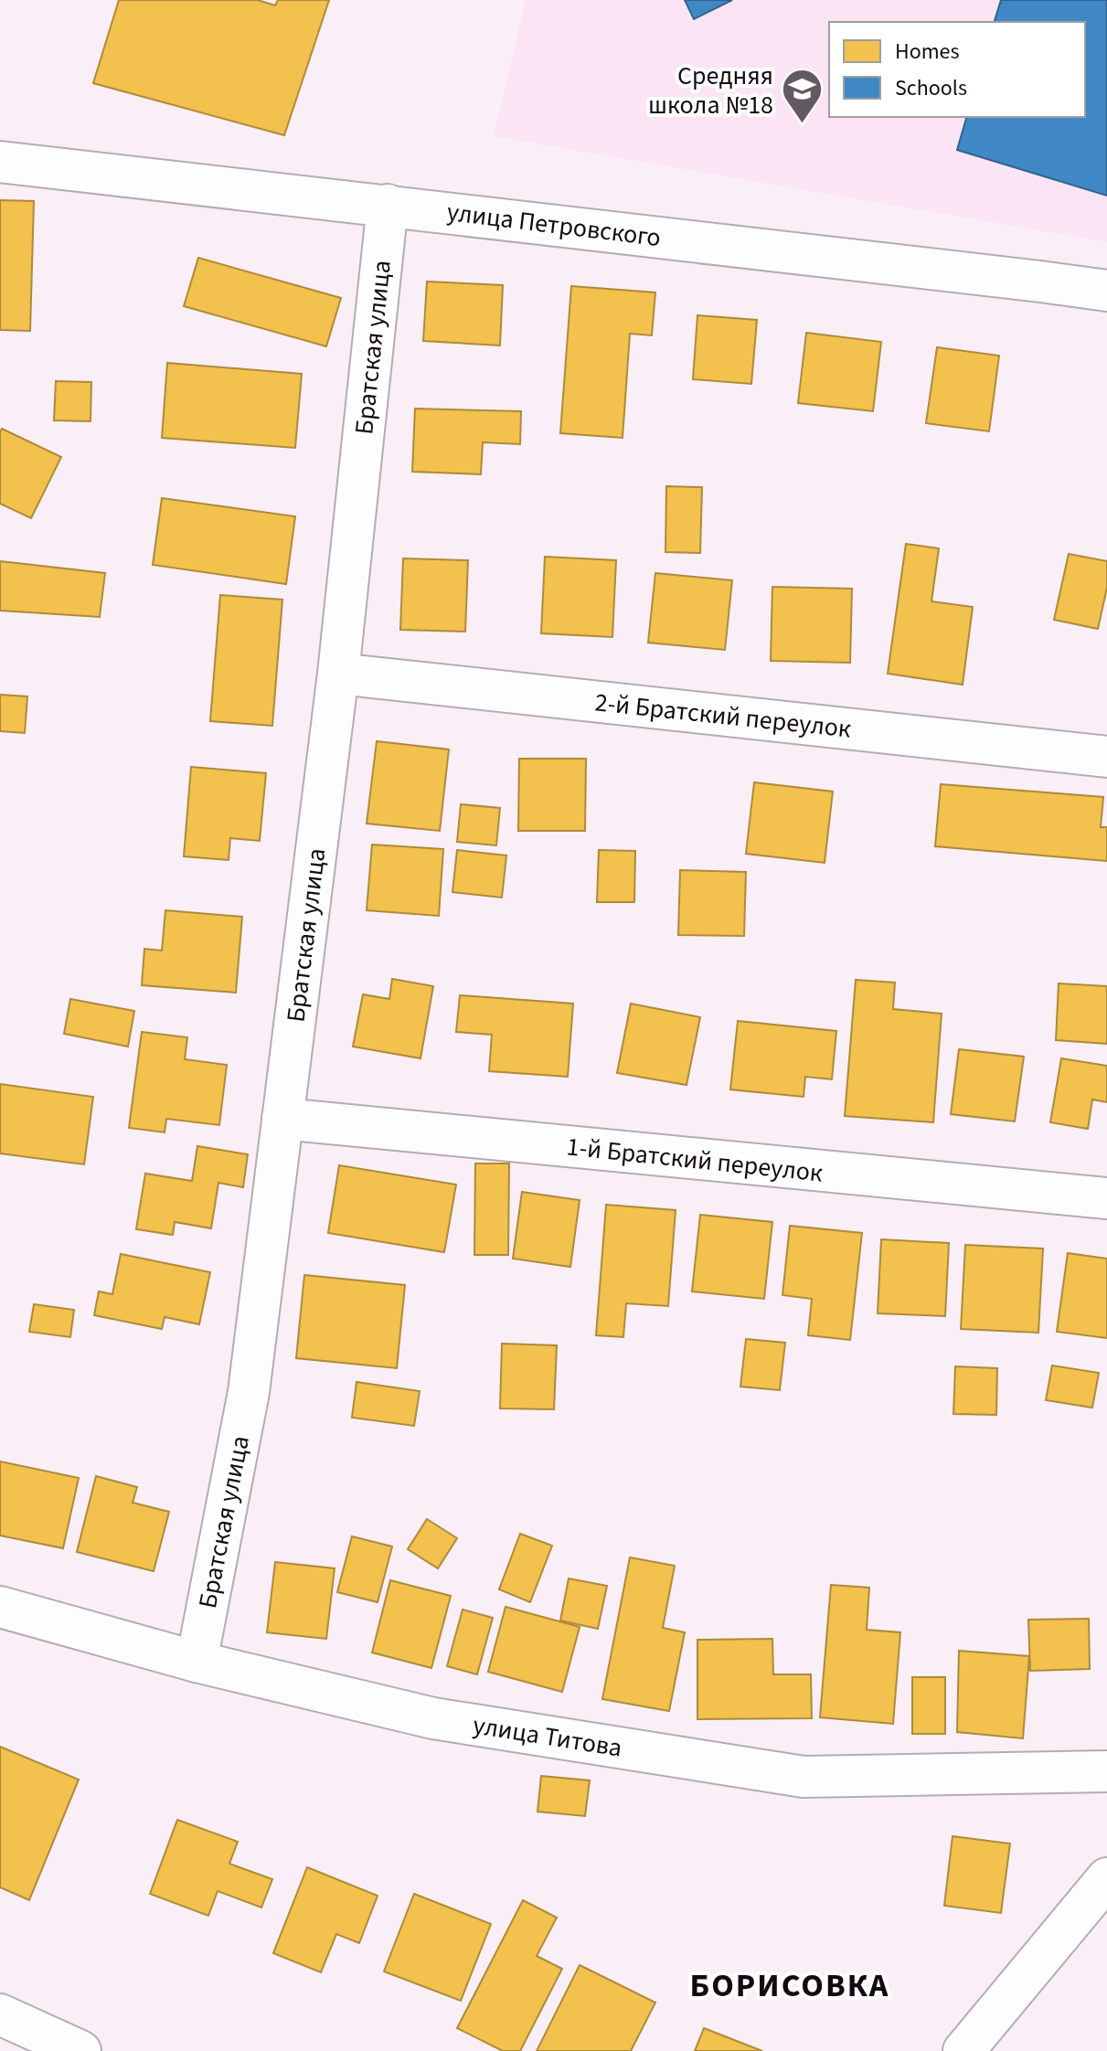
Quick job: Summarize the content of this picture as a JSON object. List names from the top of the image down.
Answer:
{
  "streets": {
    "street": [
      "улица Петровского",
      "Братская улица",
      "2-й Братский переулок",
      "1-й Братский переулок",
      "улица Титова"
    ]
  },
  "crossings": [
    ["улица Петровского", "Братская улица"],
    ["Братская улица", "2-й Братский переулок"],
    ["Братская улица", "1-й Братский переулок"],
    ["Братская улица", "улица Титова"]
  ],
  "districts": ["БОРИСОВКА"],
  "places": {
    "school or university": ["Средняя школа №18"]
  },
  "legend": ["Homes", "Schools"]
}
